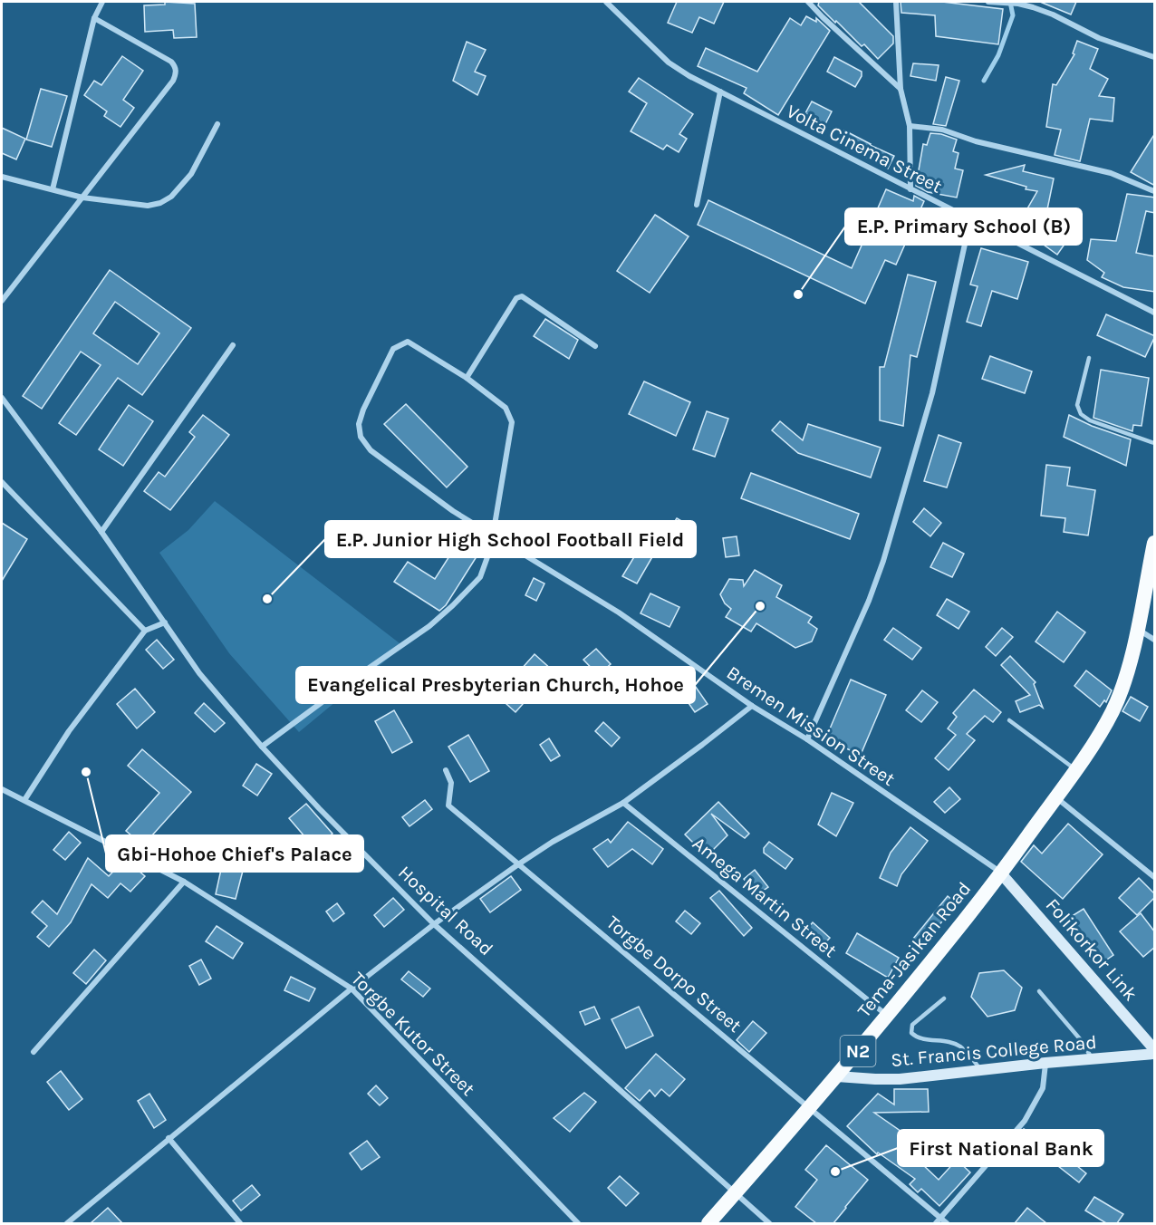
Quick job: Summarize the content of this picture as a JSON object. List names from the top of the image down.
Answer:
{
  "streets": {
    "highway": ["Tema-Jasikan Road", "N2"],
    "main road": ["Folikorkor Link", "St. Francis College Road"],
    "street": [
      "Volta Cinema Street",
      "Bremen Mission Street",
      "Amega Martin Street",
      "Hospital Road",
      "Torgbe Dorpo Street",
      "Torgbe Kutor Street"
    ]
  },
  "crossings": [
    ["Bremen Mission Street", "Hospital Road"],
    ["Bremen Mission Street", "Tema-Jasikan Road"],
    ["Bremen Mission Street", "Folikorkor Link"],
    ["Bremen Mission Street", "N2"],
    ["Amega Martin Street", "Tema-Jasikan Road"],
    ["Hospital Road", "Tema-Jasikan Road"],
    ["Tema-Jasikan Road", "Folikorkor Link"],
    ["Tema-Jasikan Road", "Torgbe Dorpo Street"],
    ["Tema-Jasikan Road", "N2"],
    ["Tema-Jasikan Road", "St. Francis College Road"],
    ["Folikorkor Link", "N2"],
    ["Folikorkor Link", "St. Francis College Road"]
  ],
  "places": [
    "E.P. Primary School (B)",
    "E.P. Junior High School Football Field",
    "Evangelical Presbyterian Church, Hohoe",
    "Gbi-Hohoe Chief's Palace",
    "First National Bank"
  ]
}
